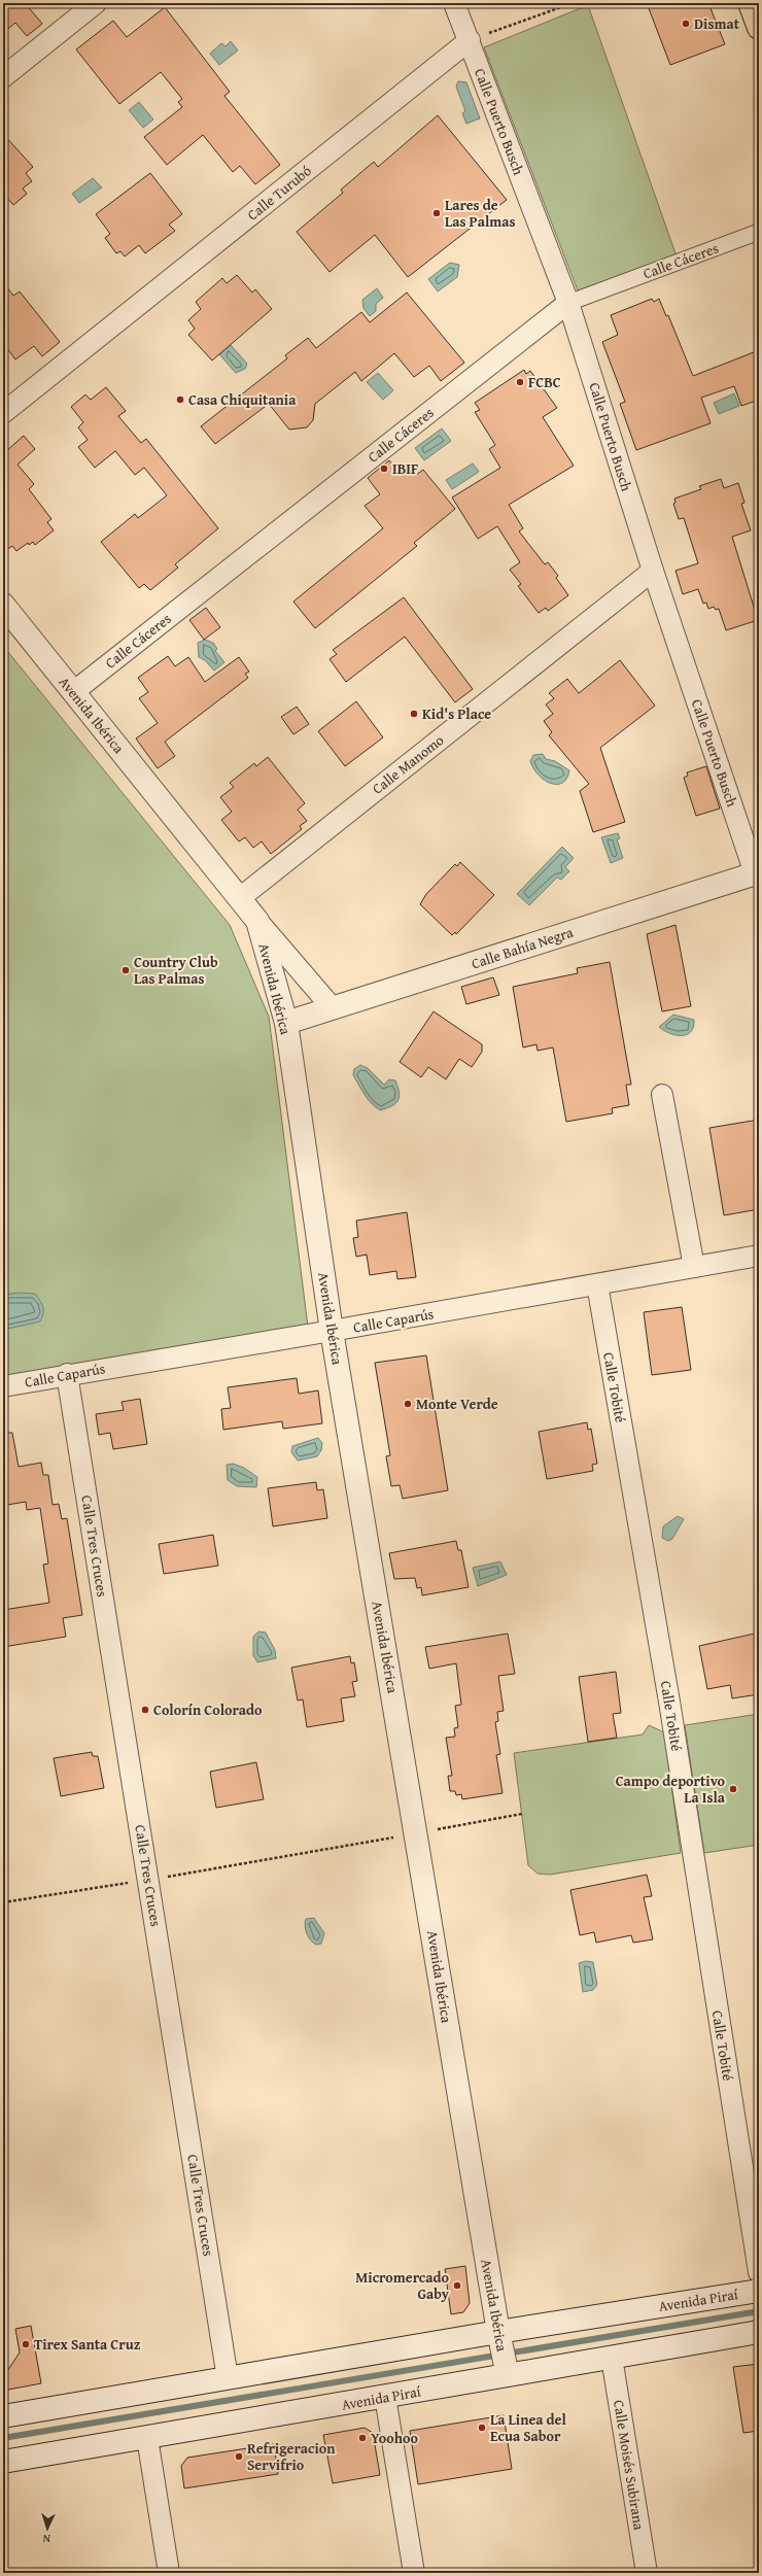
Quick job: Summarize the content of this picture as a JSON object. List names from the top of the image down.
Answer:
{
  "streets": {
    "street": [
      "Calle Puerto Busch",
      "Calle Turubó",
      "Calle Cáceres",
      "Avenida Ibérica",
      "Calle Manomo",
      "Calle Bahía Negra",
      "Calle Caparús",
      "Calle Tobité",
      "Calle Tres Cruces",
      "Avenida Piraí",
      "Calle Moisés Subirana"
    ]
  },
  "crossings": [
    ["Calle Puerto Busch", "Calle Turubó"],
    ["Calle Puerto Busch", "Calle Cáceres"],
    ["Calle Puerto Busch", "Calle Manomo"],
    ["Calle Puerto Busch", "Calle Bahía Negra"],
    ["Calle Cáceres", "Avenida Ibérica"],
    ["Avenida Ibérica", "Calle Manomo"],
    ["Avenida Ibérica", "Calle Bahía Negra"],
    ["Avenida Ibérica", "Calle Caparús"],
    ["Avenida Ibérica", "Avenida Piraí"],
    ["Calle Caparús", "Calle Tobité"],
    ["Calle Caparús", "Calle Tres Cruces"],
    ["Calle Tres Cruces", "Avenida Piraí"],
    ["Avenida Piraí", "Calle Moisés Subirana"]
  ],
  "places": [
    "Dismat",
    "Lares de Las Palmas",
    "FCBC",
    "Casa Chiquitania",
    "IBIF",
    "Kid's Place",
    "Country Club Las Palmas",
    "Monte Verde",
    "Colorín Colorado",
    "Campo deportivo La Isla",
    "Micromercado Gaby",
    "Tirex Santa Cruz",
    "La Linea del Ecua Sabor",
    "Yoohoo",
    "Refrigeracion Servifrio"
  ],
  "north": "bottom"
}
